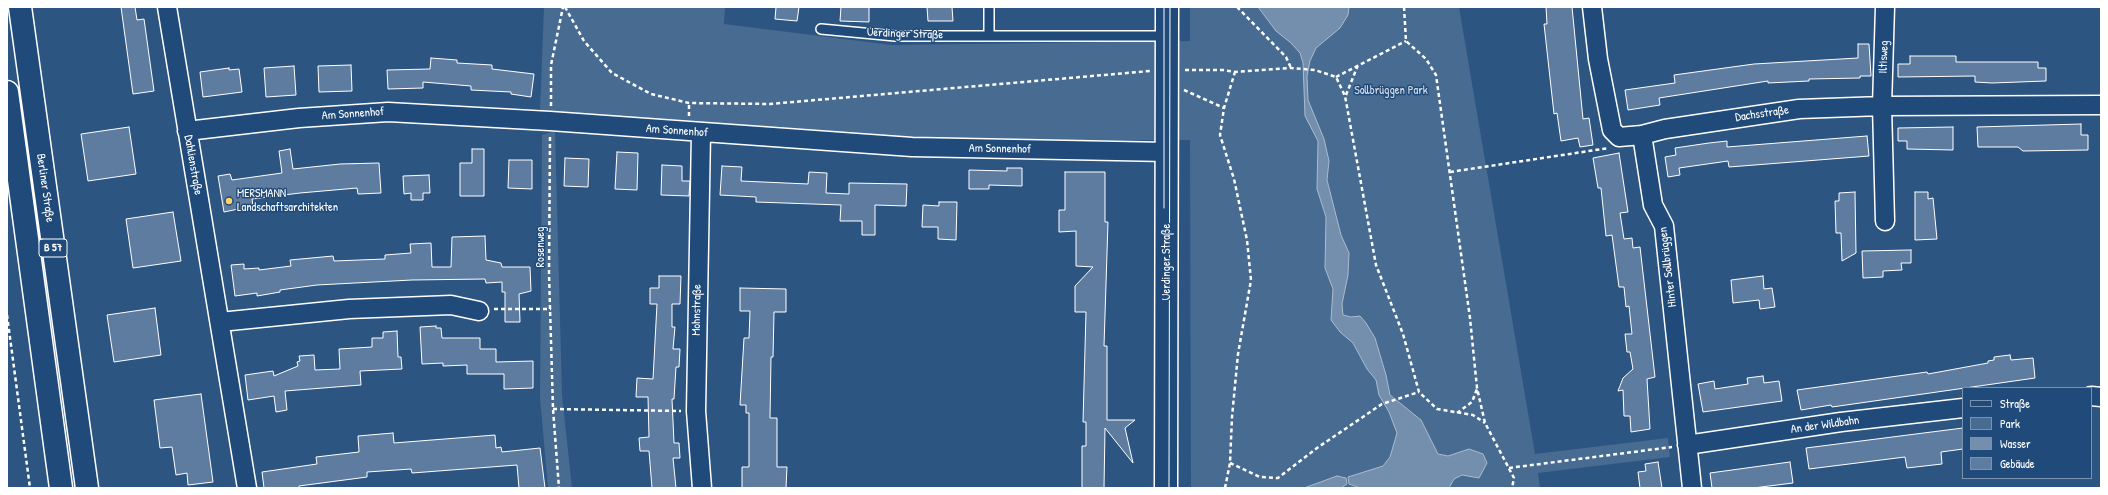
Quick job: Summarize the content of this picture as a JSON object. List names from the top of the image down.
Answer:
{
  "streets": {
    "main road": ["Uerdinger Straße", "Berliner Straße", "B 57"],
    "street": [
      "Iltisweg",
      "Am Sonnenhof",
      "Dachsstraße",
      "Dahlienstraße",
      "Hinter Sollbrüggen",
      "Mohnstraße",
      "An der Wildbahn"
    ],
    "path": ["Rosenweg"]
  },
  "crossings": [
    ["Uerdinger Straße", "Am Sonnenhof"],
    ["Iltisweg", "Dachsstraße"],
    ["Am Sonnenhof", "Dahlienstraße"],
    ["Am Sonnenhof", "Rosenweg"],
    ["Am Sonnenhof", "Mohnstraße"],
    ["Dachsstraße", "Hinter Sollbrüggen"],
    ["Hinter Sollbrüggen", "An der Wildbahn"]
  ],
  "parks": ["Sollbrüggen Park"],
  "places": ["MERSMANN Landschaftsarchitekten"],
  "legend": [
    "Straße",
    "Park",
    "Wasser",
    "Gebäude"
  ]
}
